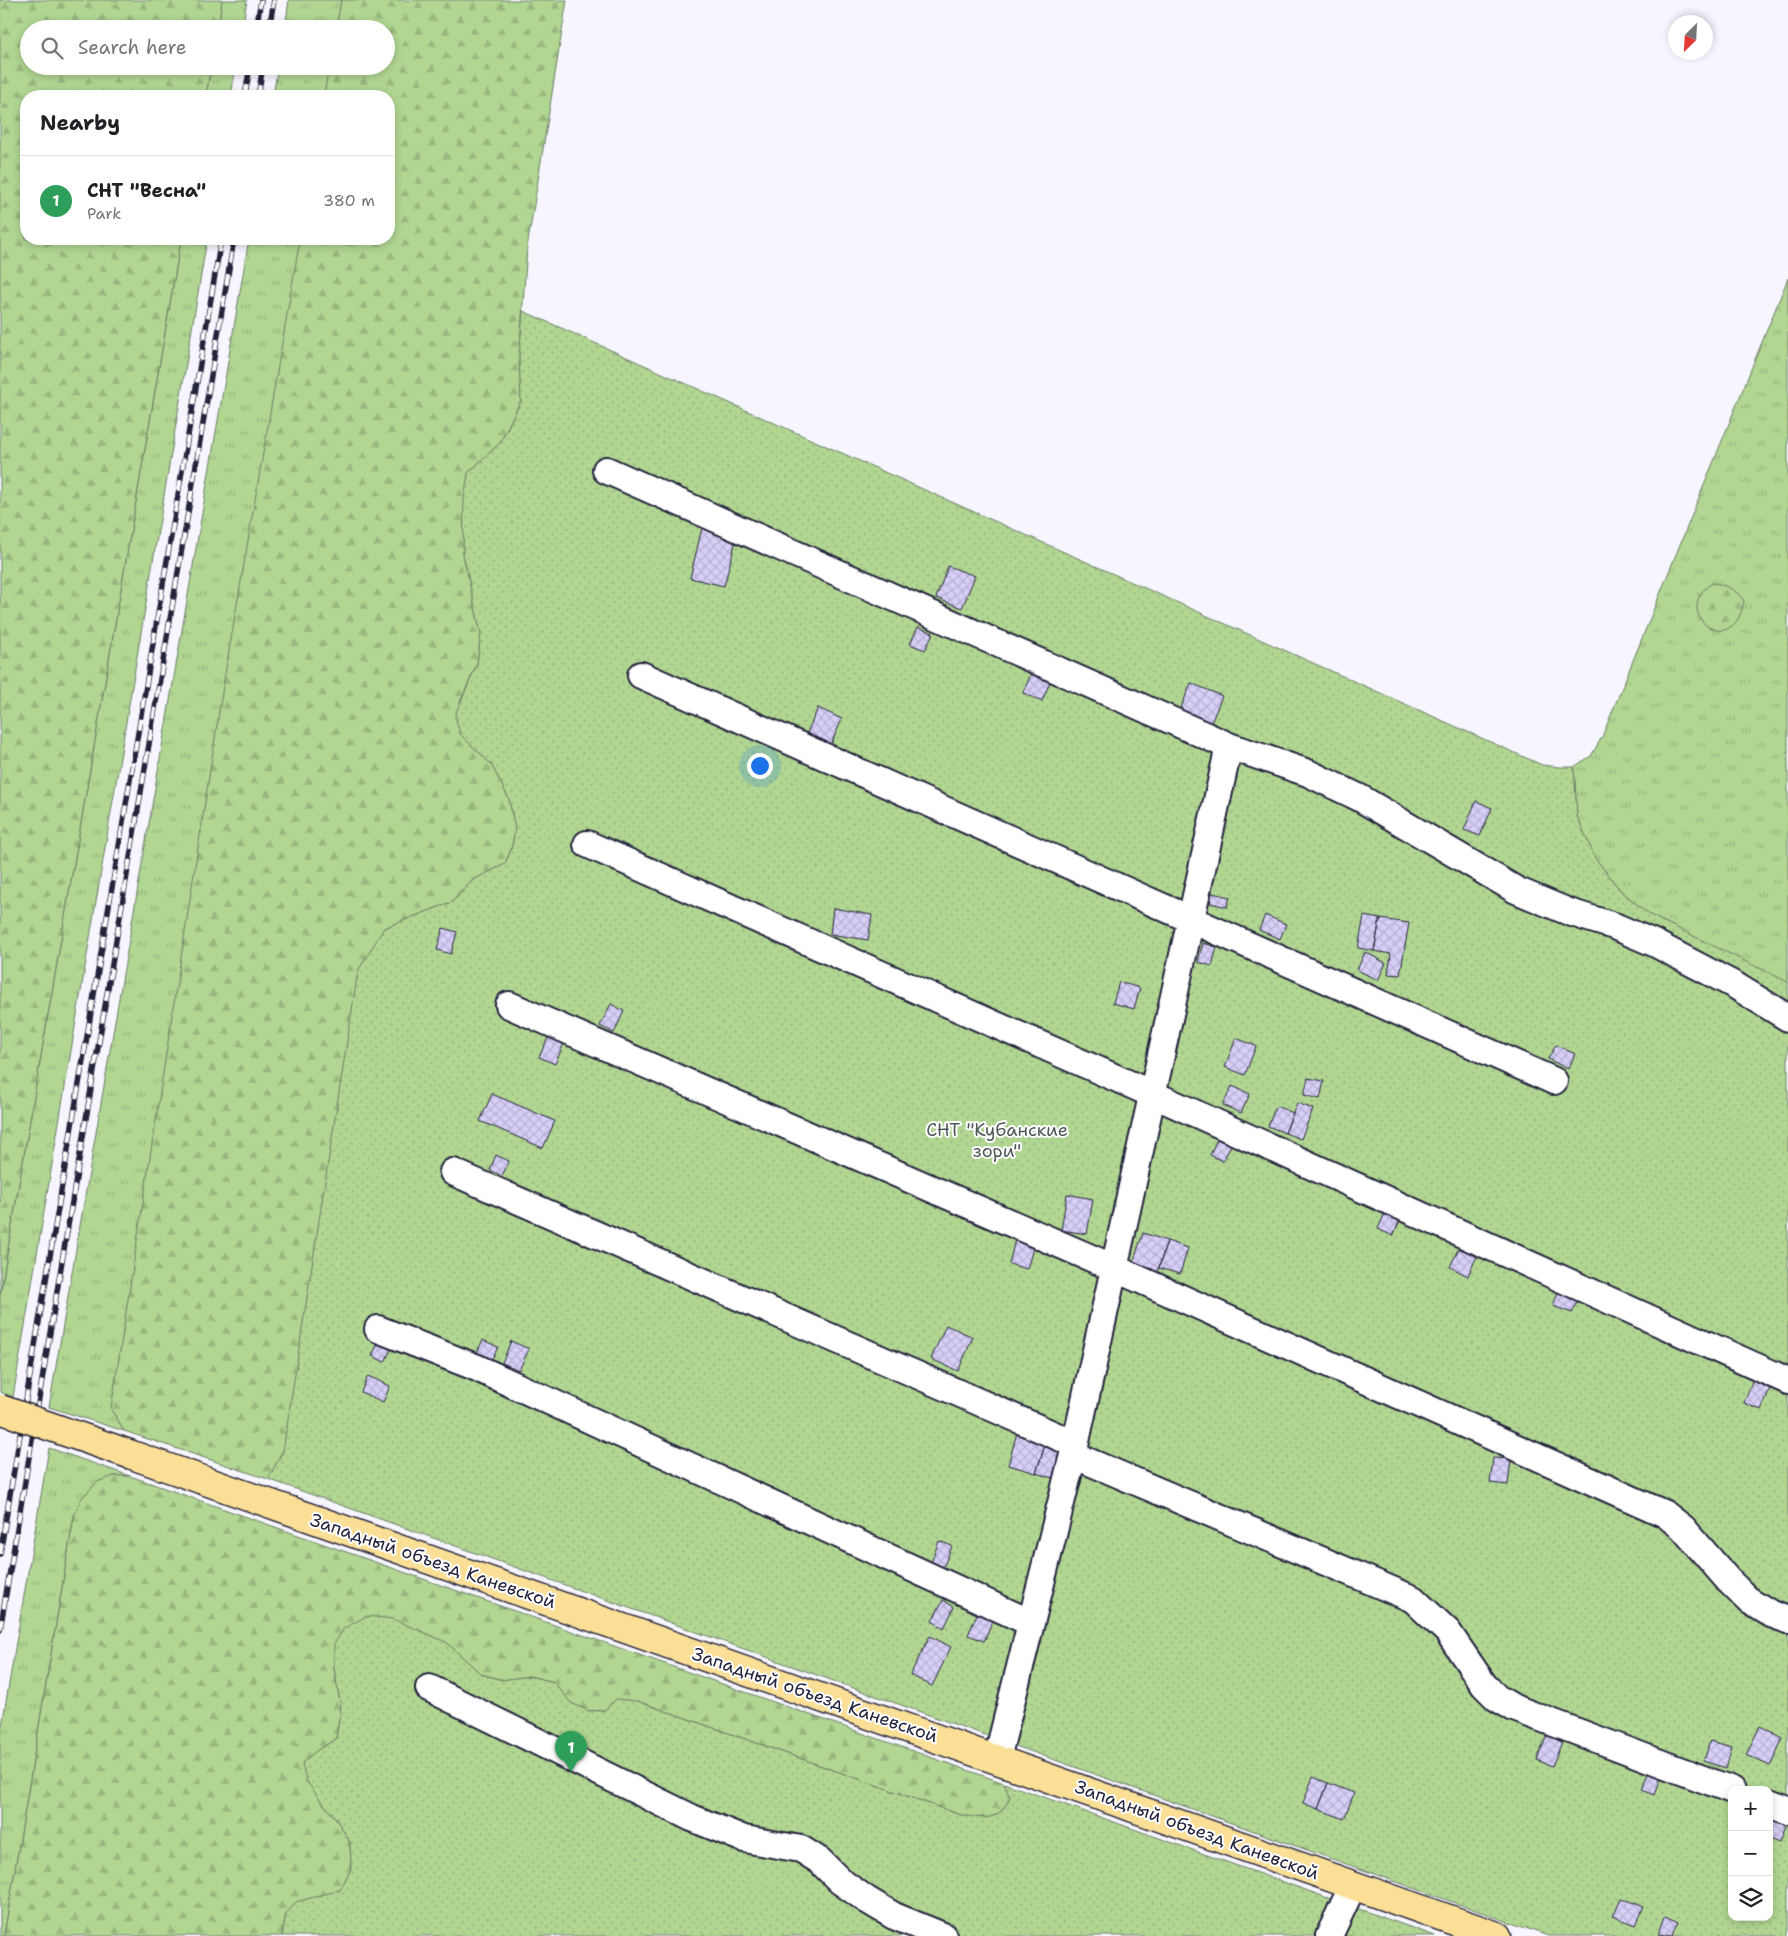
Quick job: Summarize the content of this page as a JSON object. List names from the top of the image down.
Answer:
{
  "streets": {
    "main road": ["Западный объезд Каневской"]
  },
  "parks": ["СНТ \"Кубанские зори\""],
  "north": "bottom left",
  "page": {
    "search": "Search here",
    "heading": "Nearby",
    "list": [
      {
        "mark": "1",
        "name": "СНТ \"Весна\"",
        "note": "Park",
        "value": "380 m"
      }
    ],
    "pins": "1",
    "map_buttons": ["+", "−"]
  }
}
